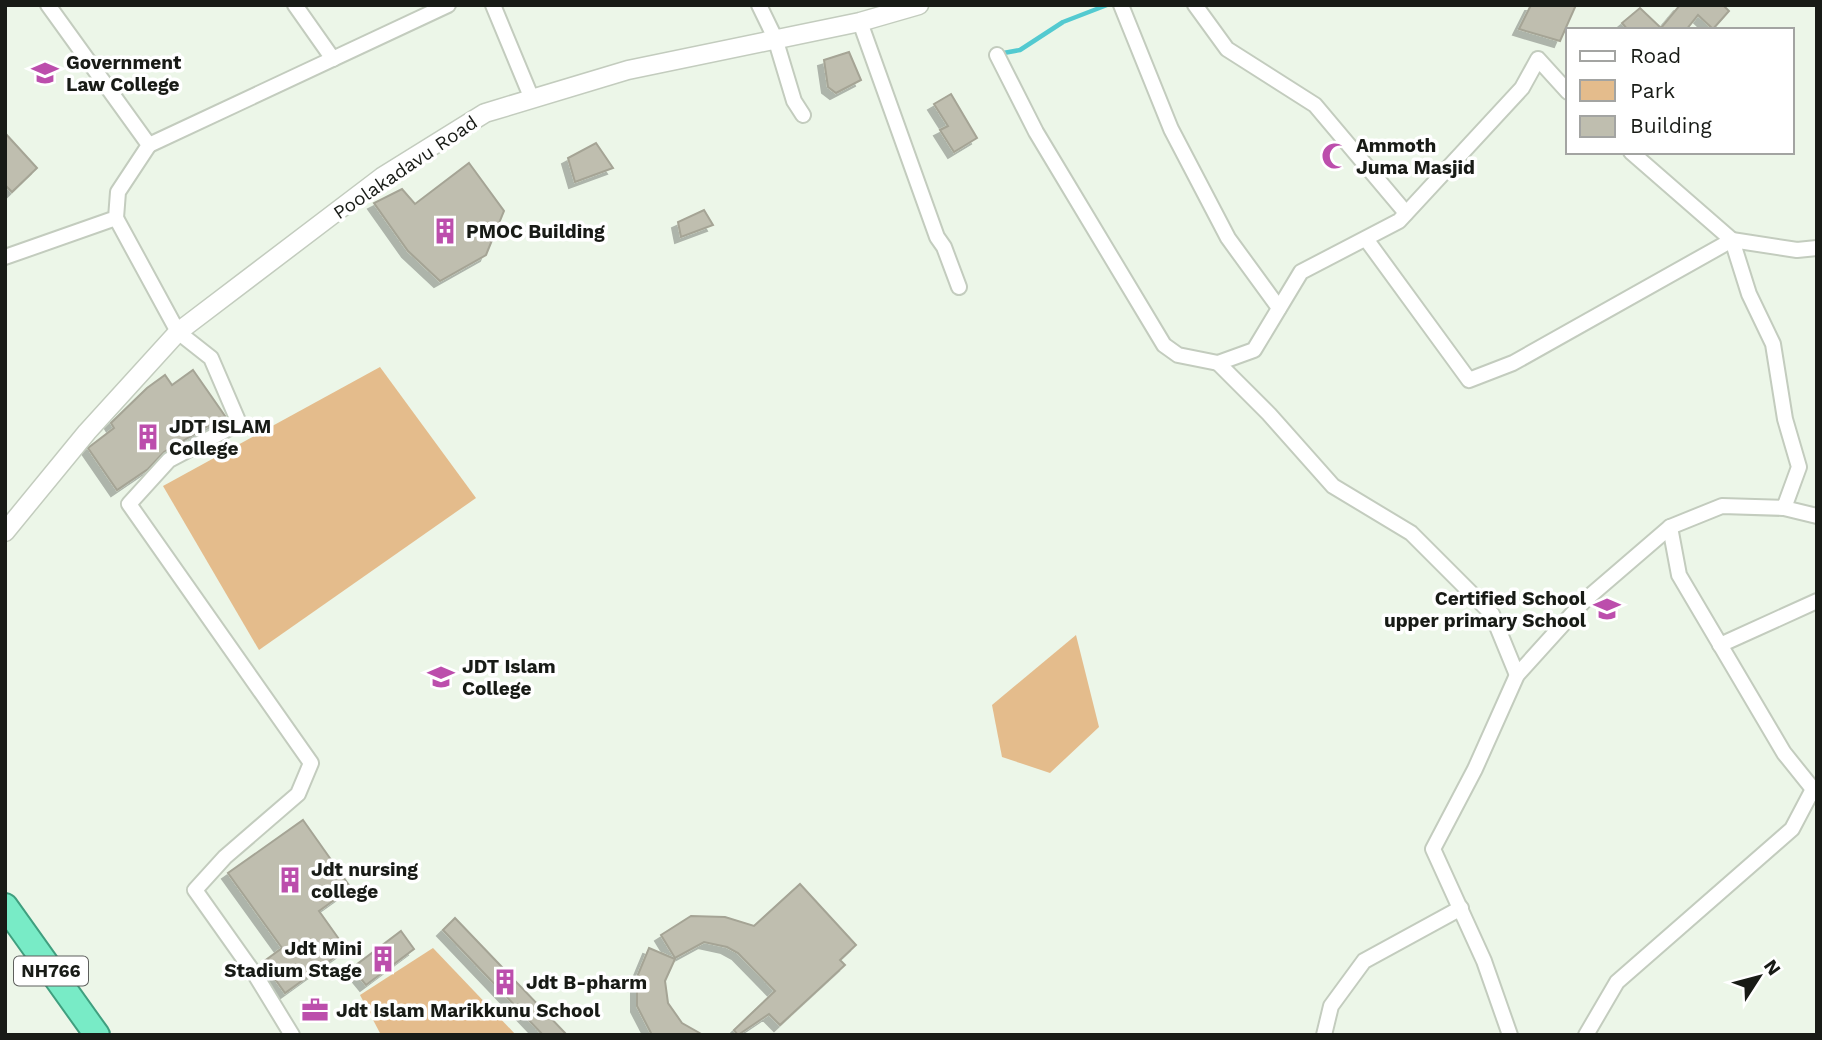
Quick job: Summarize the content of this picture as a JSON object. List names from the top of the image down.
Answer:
{
  "streets": {
    "highway": ["NH766"],
    "street": ["Poolakadavu Road"]
  },
  "places": {
    "school or university": ["Government Law College", "Certified School upper primary School", "JDT Islam College"],
    "mosque": ["Ammoth Juma Masjid"],
    "building": [
      "PMOC Building",
      "JDT ISLAM College",
      "Jdt nursing college",
      "Jdt Mini Stadium Stage",
      "Jdt B-pharm"
    ],
    "office": ["Jdt Islam Marikkunu School"]
  },
  "legend": ["Road", "Park", "Building"],
  "north": "top right"
}
